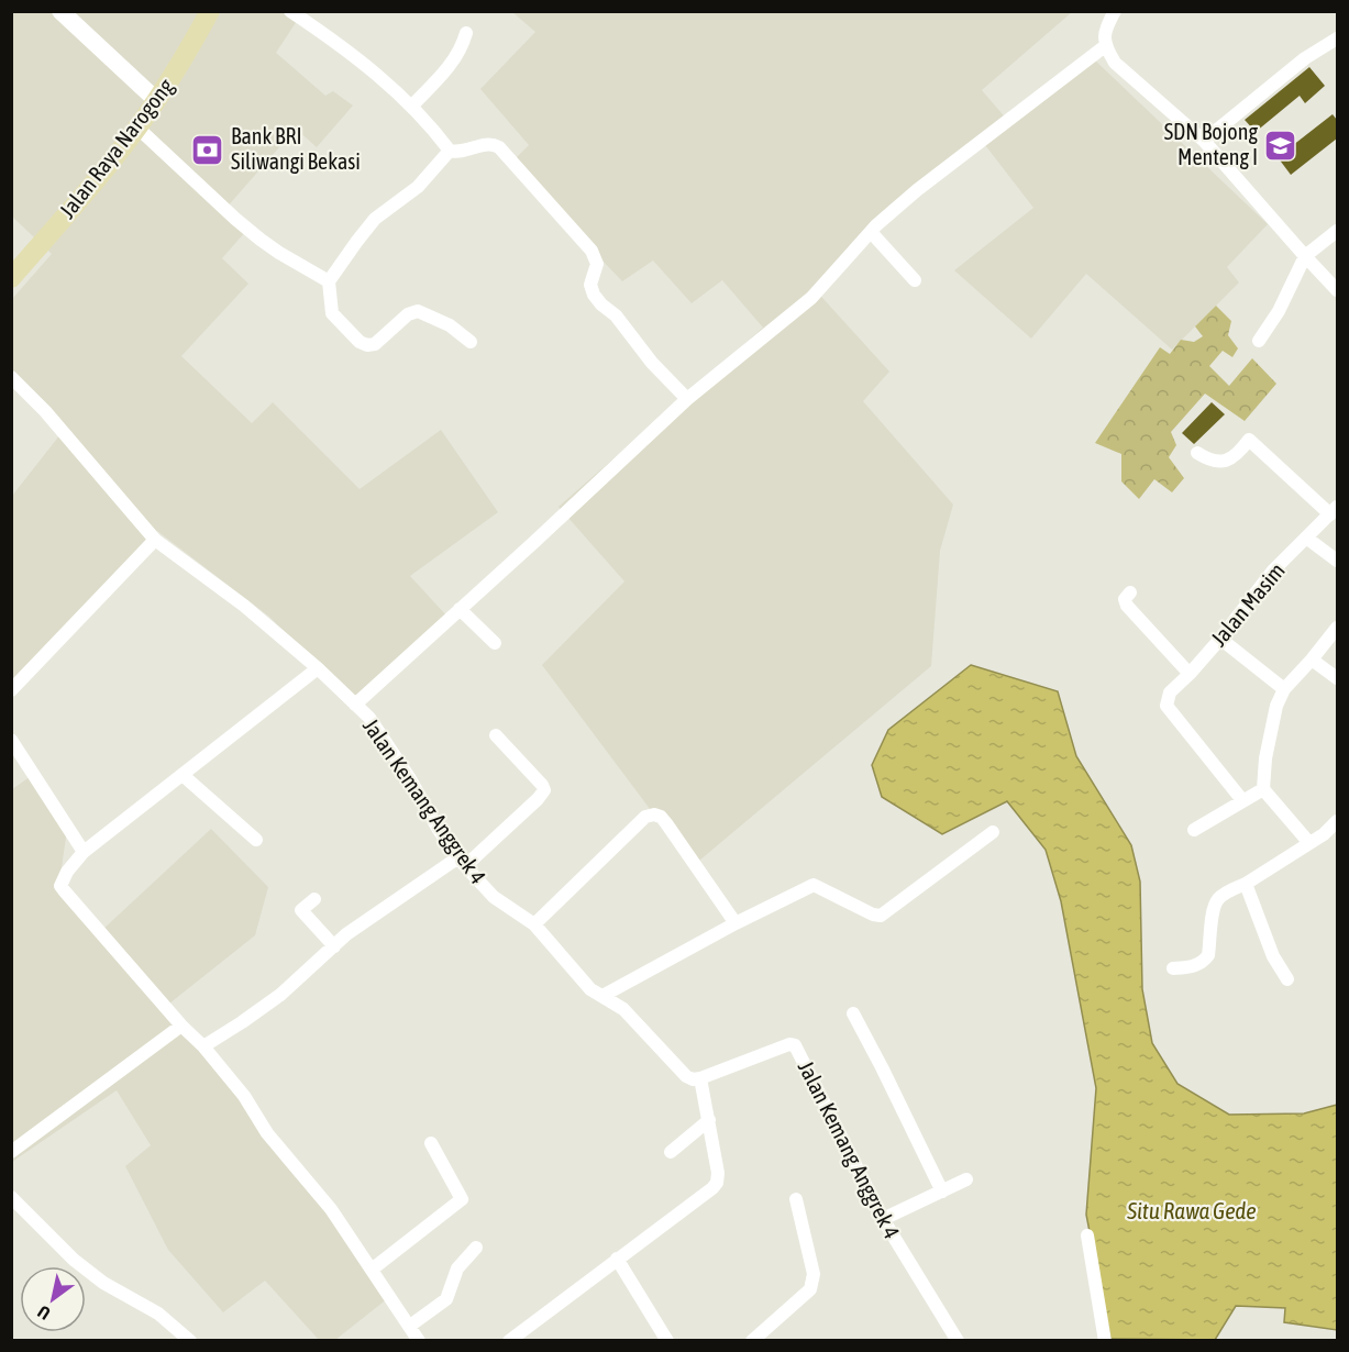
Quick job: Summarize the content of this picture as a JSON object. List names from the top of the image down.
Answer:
{
  "streets": {
    "main road": ["Jalan Raya Narogong"],
    "street": ["Jalan Masim", "Jalan Kemang Anggrek 4"]
  },
  "water": ["Situ Rawa Gede"],
  "places": {
    "school or university": ["SDN Bojong Menteng I"],
    "bank": ["Bank BRI Siliwangi Bekasi"]
  },
  "north": "bottom left"
}
